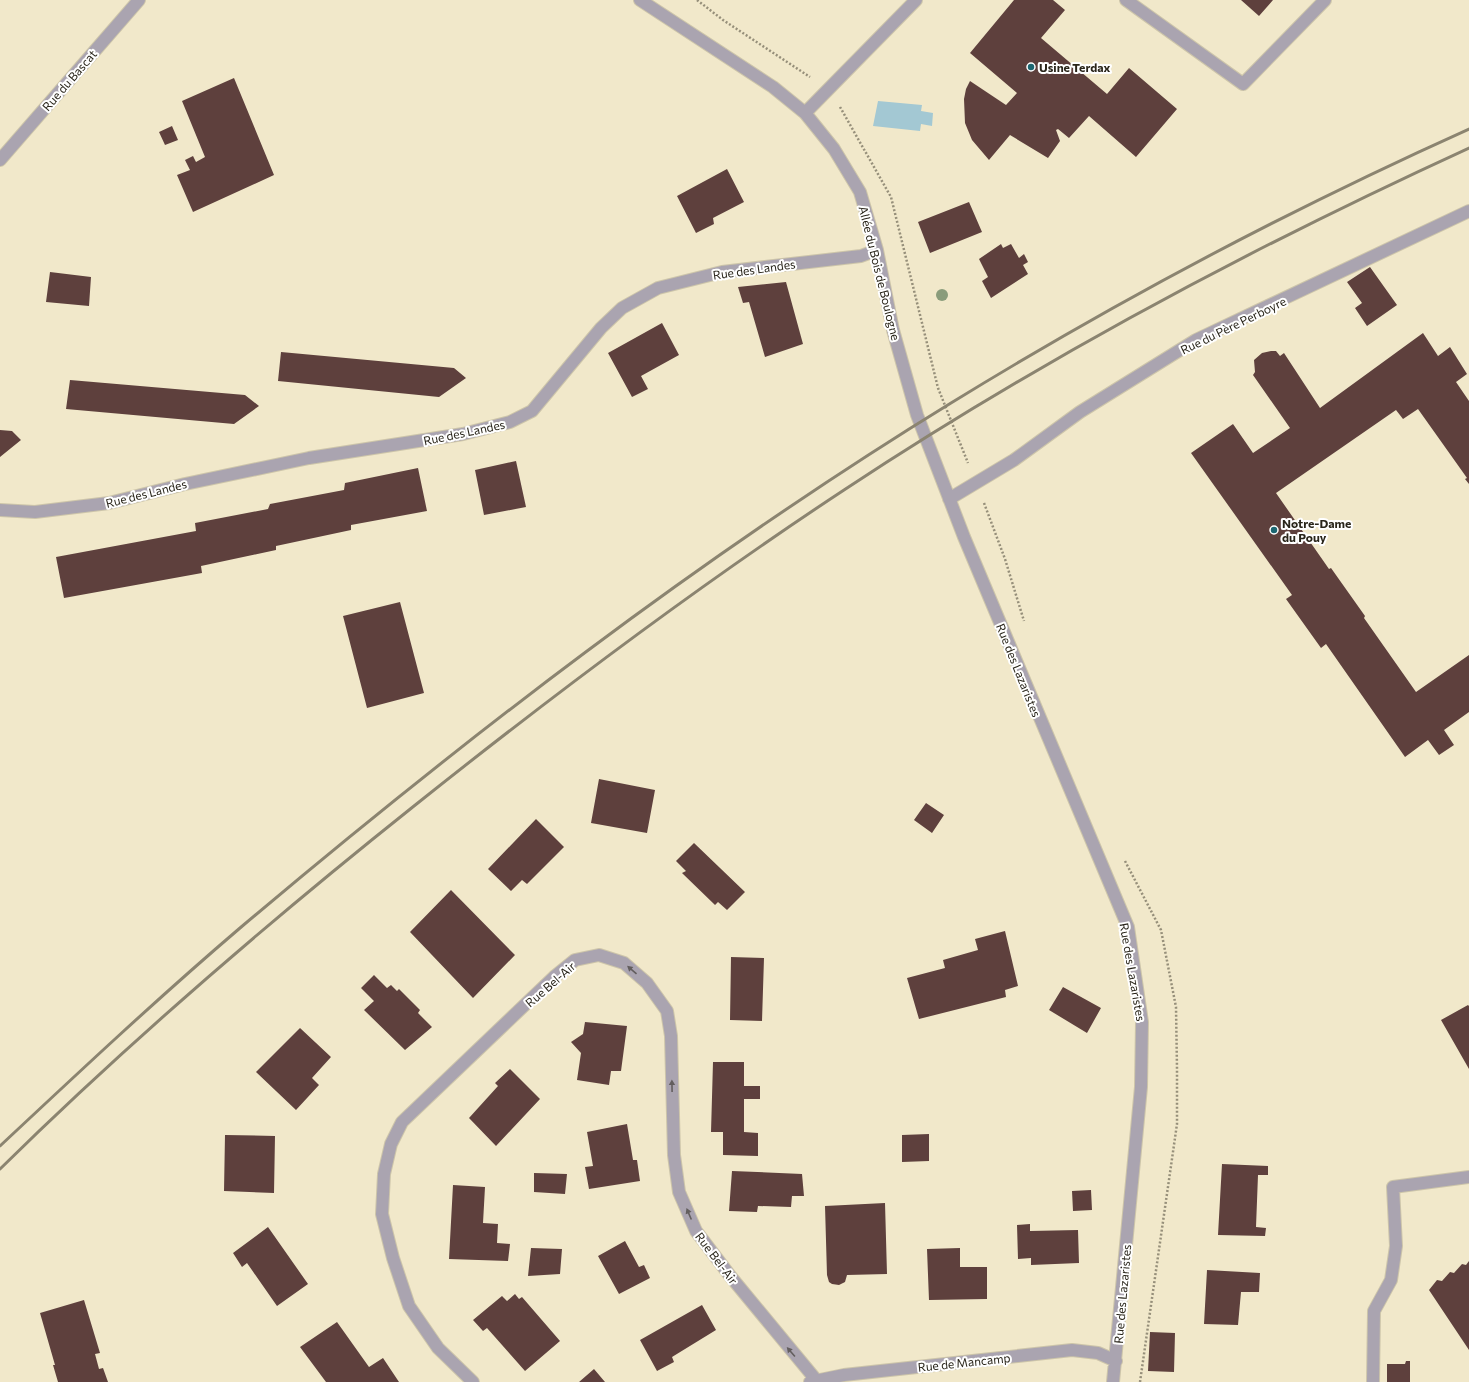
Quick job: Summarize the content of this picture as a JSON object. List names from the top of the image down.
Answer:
{
  "streets": {
    "street": [
      "Rue du Bascat",
      "Rue des Landes",
      "Allée du Bois de Boulogne",
      "Rue du Père Perboyre",
      "Rue des Lazaristes",
      "Rue Bel-Air",
      "Rue de Mancamp"
    ]
  },
  "crossings": [
    ["Rue des Landes", "Allée du Bois de Boulogne"],
    ["Allée du Bois de Boulogne", "Rue du Père Perboyre"],
    ["Allée du Bois de Boulogne", "Rue des Lazaristes"],
    ["Rue du Père Perboyre", "Rue des Lazaristes"],
    ["Rue des Lazaristes", "Rue de Mancamp"],
    ["Rue Bel-Air", "Rue de Mancamp"]
  ],
  "places": ["Usine Terdax", "Notre-Dame du Pouy"]
}
